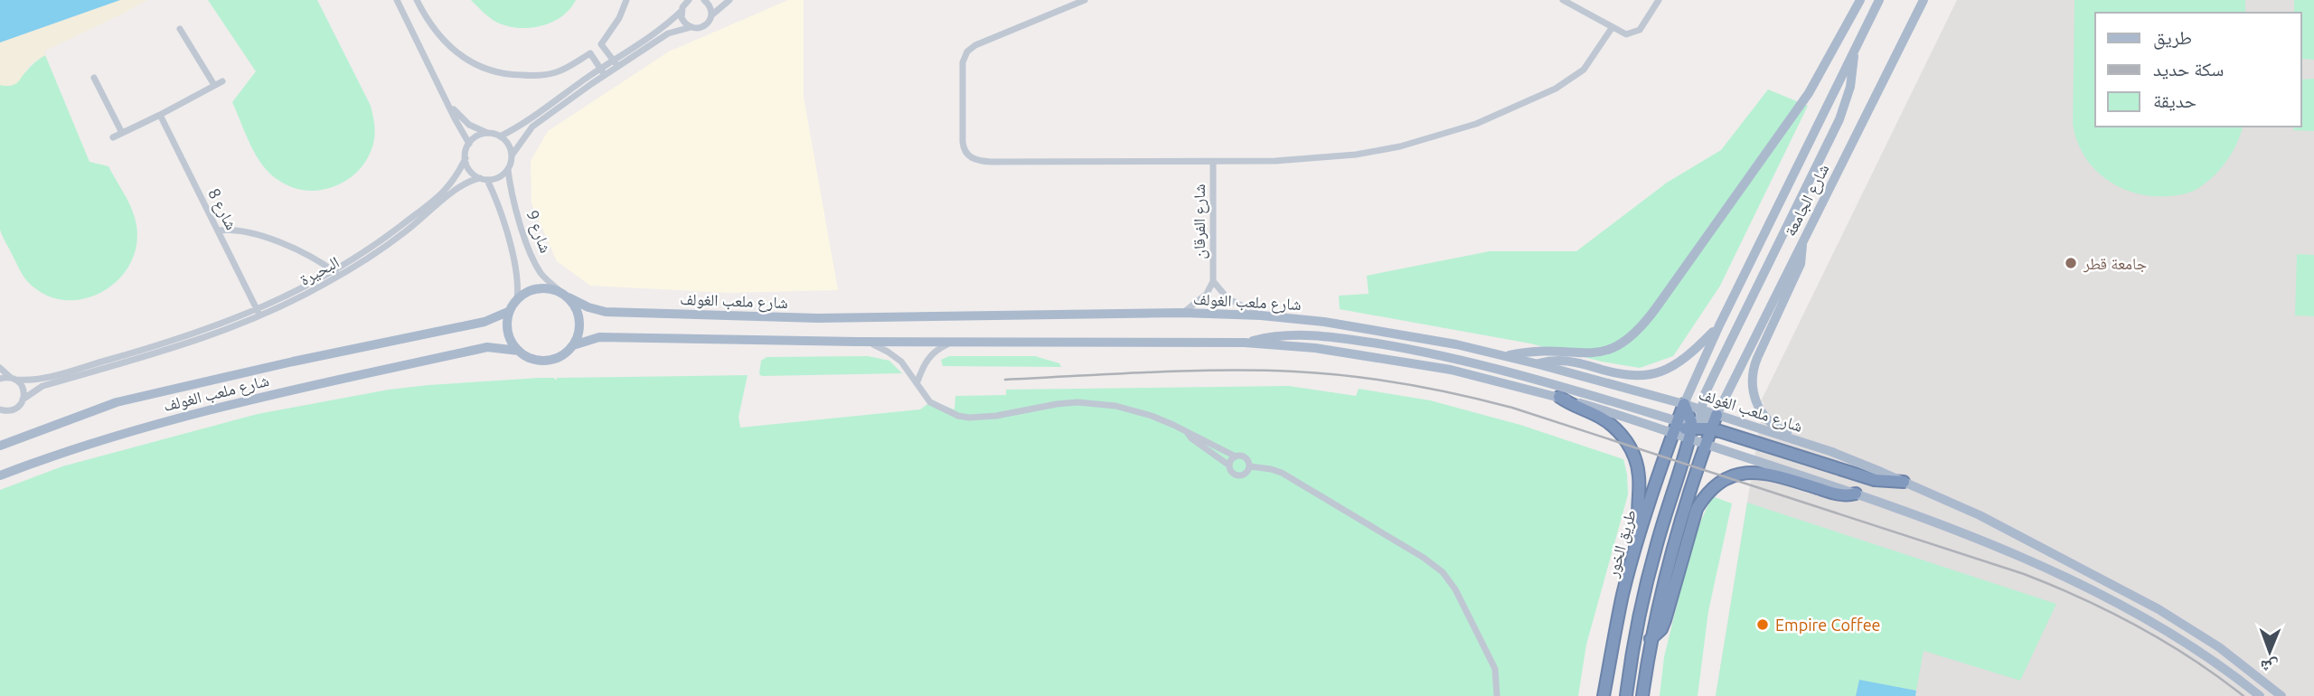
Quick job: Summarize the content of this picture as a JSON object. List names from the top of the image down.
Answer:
{
  "streets": {
    "highway": ["طريق الخور"],
    "main road": ["شارع الجامعة", "شارع ملعب الغولف"],
    "street": [
      "شارع 8",
      "شارع الفرقان",
      "شارع 9",
      "البحيرة"
    ]
  },
  "crossings": [
    ["شارع الجامعة", "شارع ملعب الغولف"],
    ["شارع الجامعة", "طريق الخور"],
    ["شارع 8", "البحيرة"],
    ["شارع الفرقان", "شارع ملعب الغولف"],
    ["شارع 9", "البحيرة"],
    ["شارع 9", "شارع ملعب الغولف"],
    ["شارع ملعب الغولف", "طريق الخور"]
  ],
  "places": ["جامعة قطر", "Empire Coffee"],
  "legend": ["طريق", "سكة حديد", "حديقة"],
  "north": "bottom"
}
